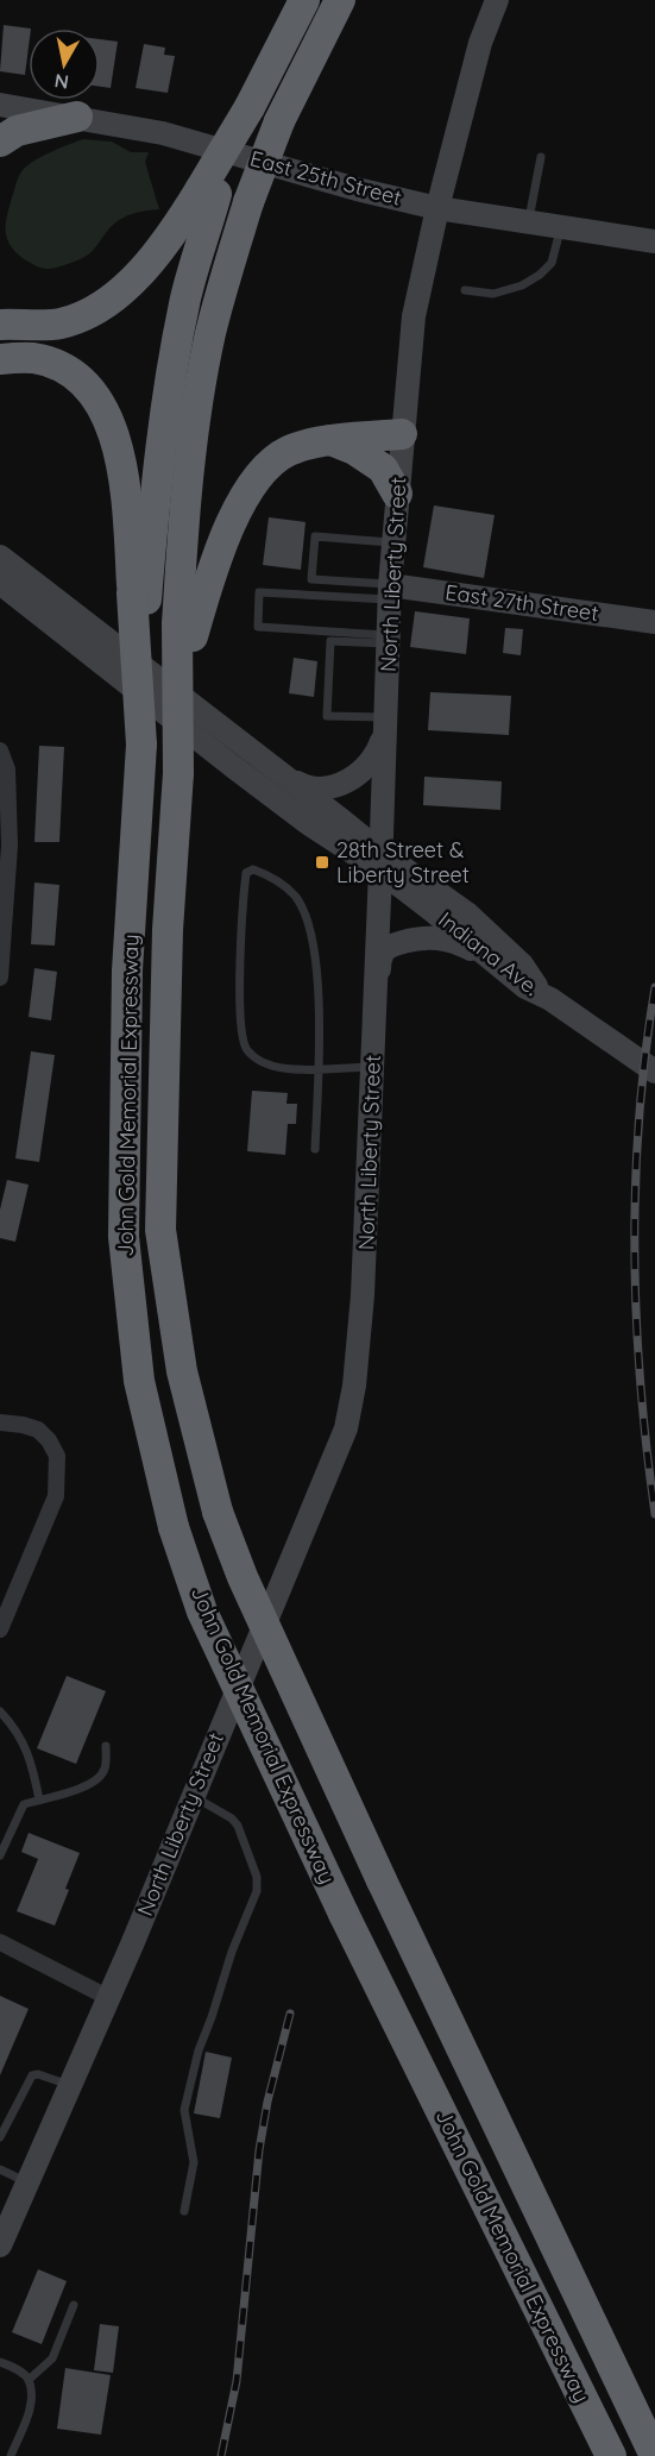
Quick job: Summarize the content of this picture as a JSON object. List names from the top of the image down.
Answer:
{
  "streets": {
    "highway": ["John Gold Memorial Expressway"],
    "main road": [
      "East 25th Street",
      "North Liberty Street",
      "East 27th Street",
      "Indiana Ave."
    ]
  },
  "crossings": [
    ["East 25th Street", "North Liberty Street"],
    ["North Liberty Street", "East 27th Street"],
    ["North Liberty Street", "Indiana Ave."]
  ],
  "places": {
    "transit": ["28th Street & Liberty Street"]
  },
  "north": "bottom"
}
